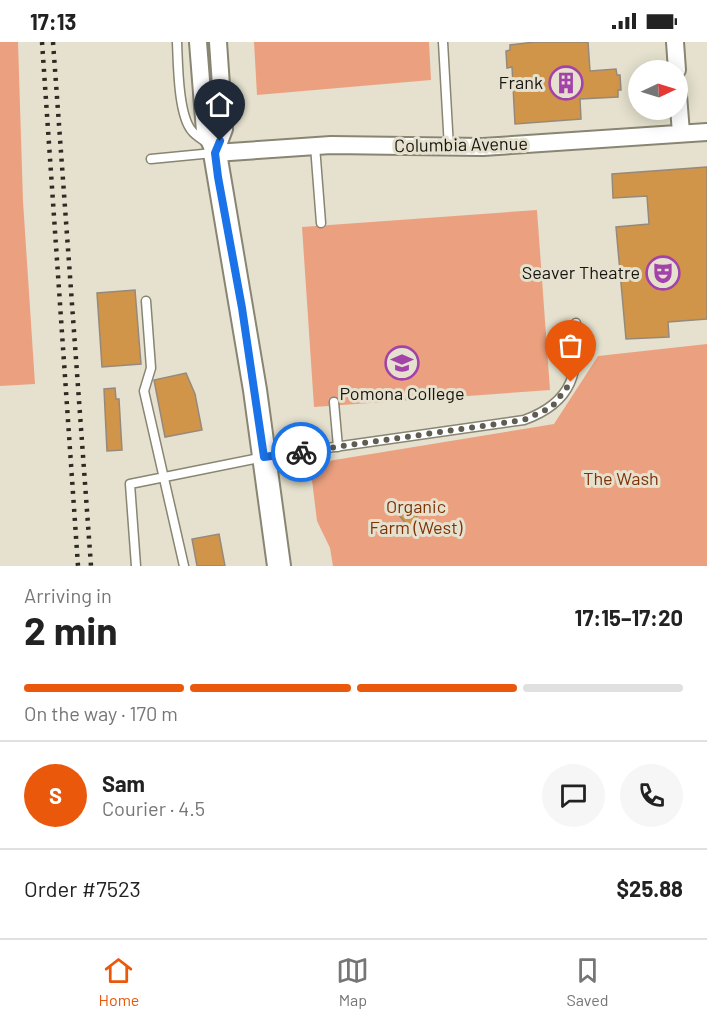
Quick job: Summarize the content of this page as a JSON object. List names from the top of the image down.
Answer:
{
  "streets": {
    "street": ["Columbia Avenue"]
  },
  "parks": ["The Wash", "Organic Farm (West)"],
  "places": {
    "building": ["Frank"],
    "theatre": ["Seaver Theatre"],
    "school or university": ["Pomona College"]
  },
  "north": "right",
  "page": {
    "status": "17:13",
    "heading": ["2 min", "Arriving in", "17:15–17:20"],
    "panel": [
      "Sam",
      "Courier · 4.5",
      "Order #7523",
      "$25.88"
    ],
    "bar": "On the way · 170 m",
    "round": "S",
    "tabs": ["Home", "Map", "Saved"]
  }
}
